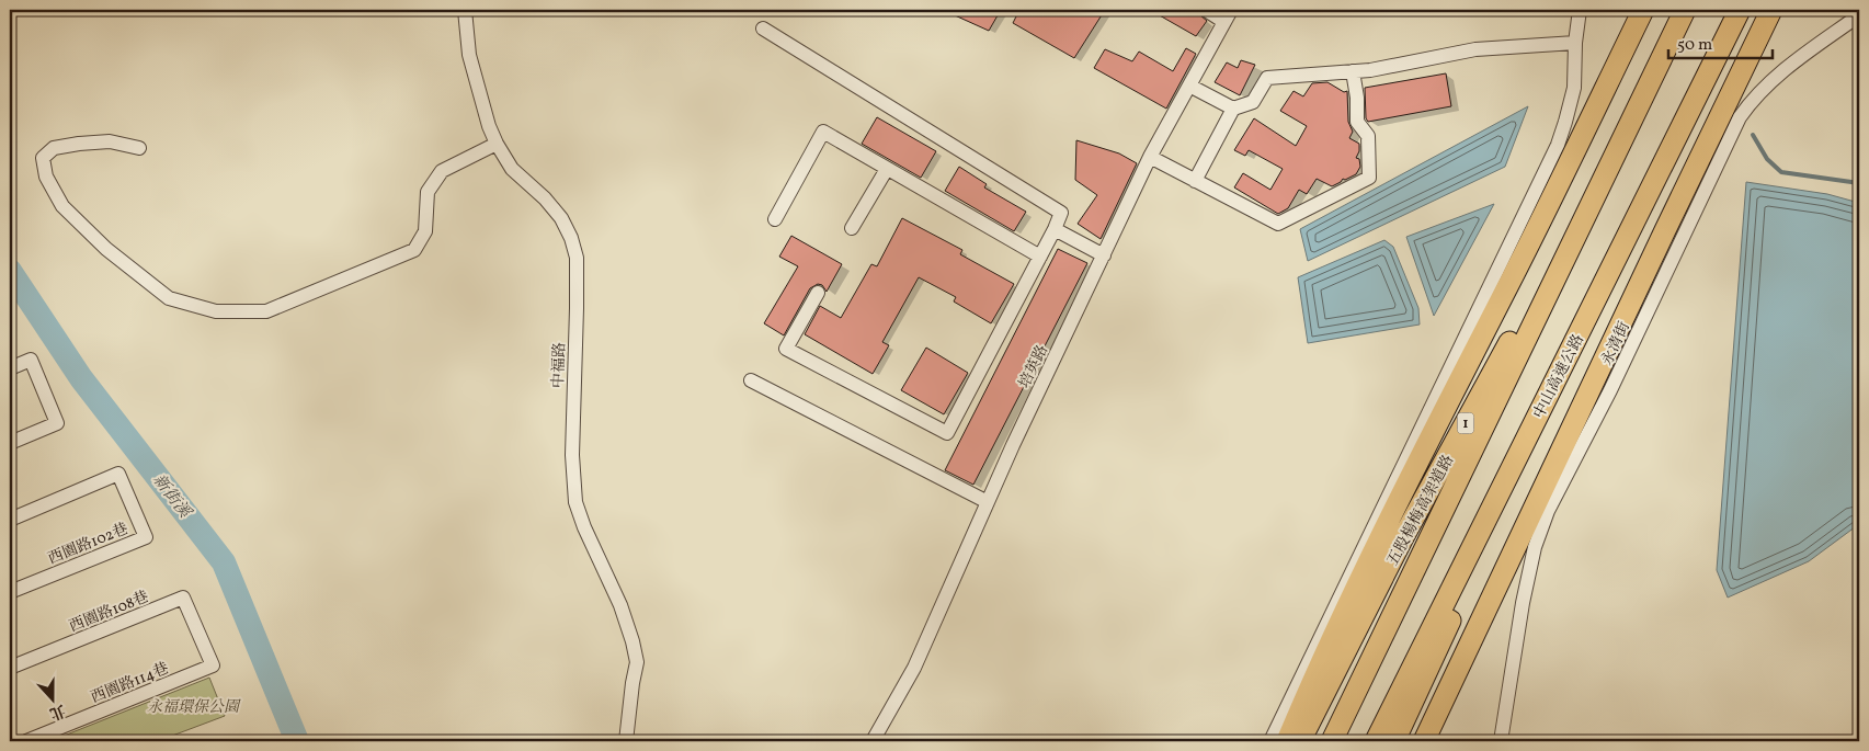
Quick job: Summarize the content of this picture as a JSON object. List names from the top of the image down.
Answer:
{
  "streets": {
    "highway": ["中山高速公路", "1", "五股楊梅高架道路"],
    "street": [
      "永清街",
      "中福路",
      "培英路",
      "西園路102巷",
      "西園路108巷",
      "西園路114巷"
    ]
  },
  "crossings": [
    ["1", "五股楊梅高架道路"],
    ["西園路108巷", "西園路114巷"]
  ],
  "water": ["新街溪"],
  "parks": ["永福環保公園"],
  "scale_bar": "50 m",
  "north": "bottom"
}
